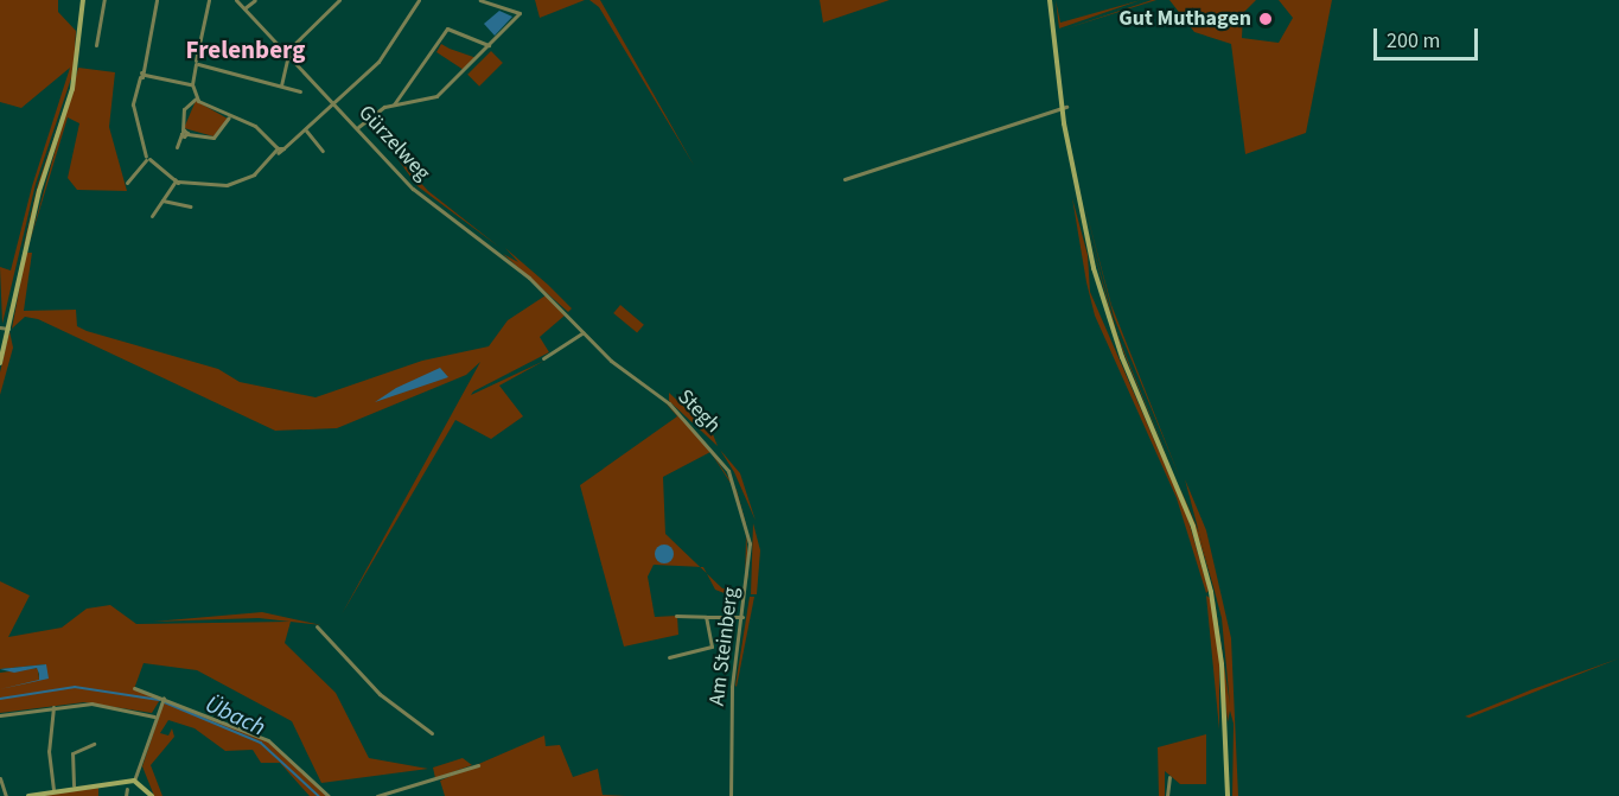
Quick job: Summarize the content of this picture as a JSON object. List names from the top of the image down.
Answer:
{
  "streets": {
    "street": ["Gürzelweg", "Stegh", "Am Steinberg"]
  },
  "crossings": [
    ["Gürzelweg", "Stegh"],
    ["Stegh", "Am Steinberg"]
  ],
  "districts": ["Frelenberg"],
  "water": ["Übach"],
  "places": ["Gut Muthagen"],
  "scale_bar": "200 m"
}
